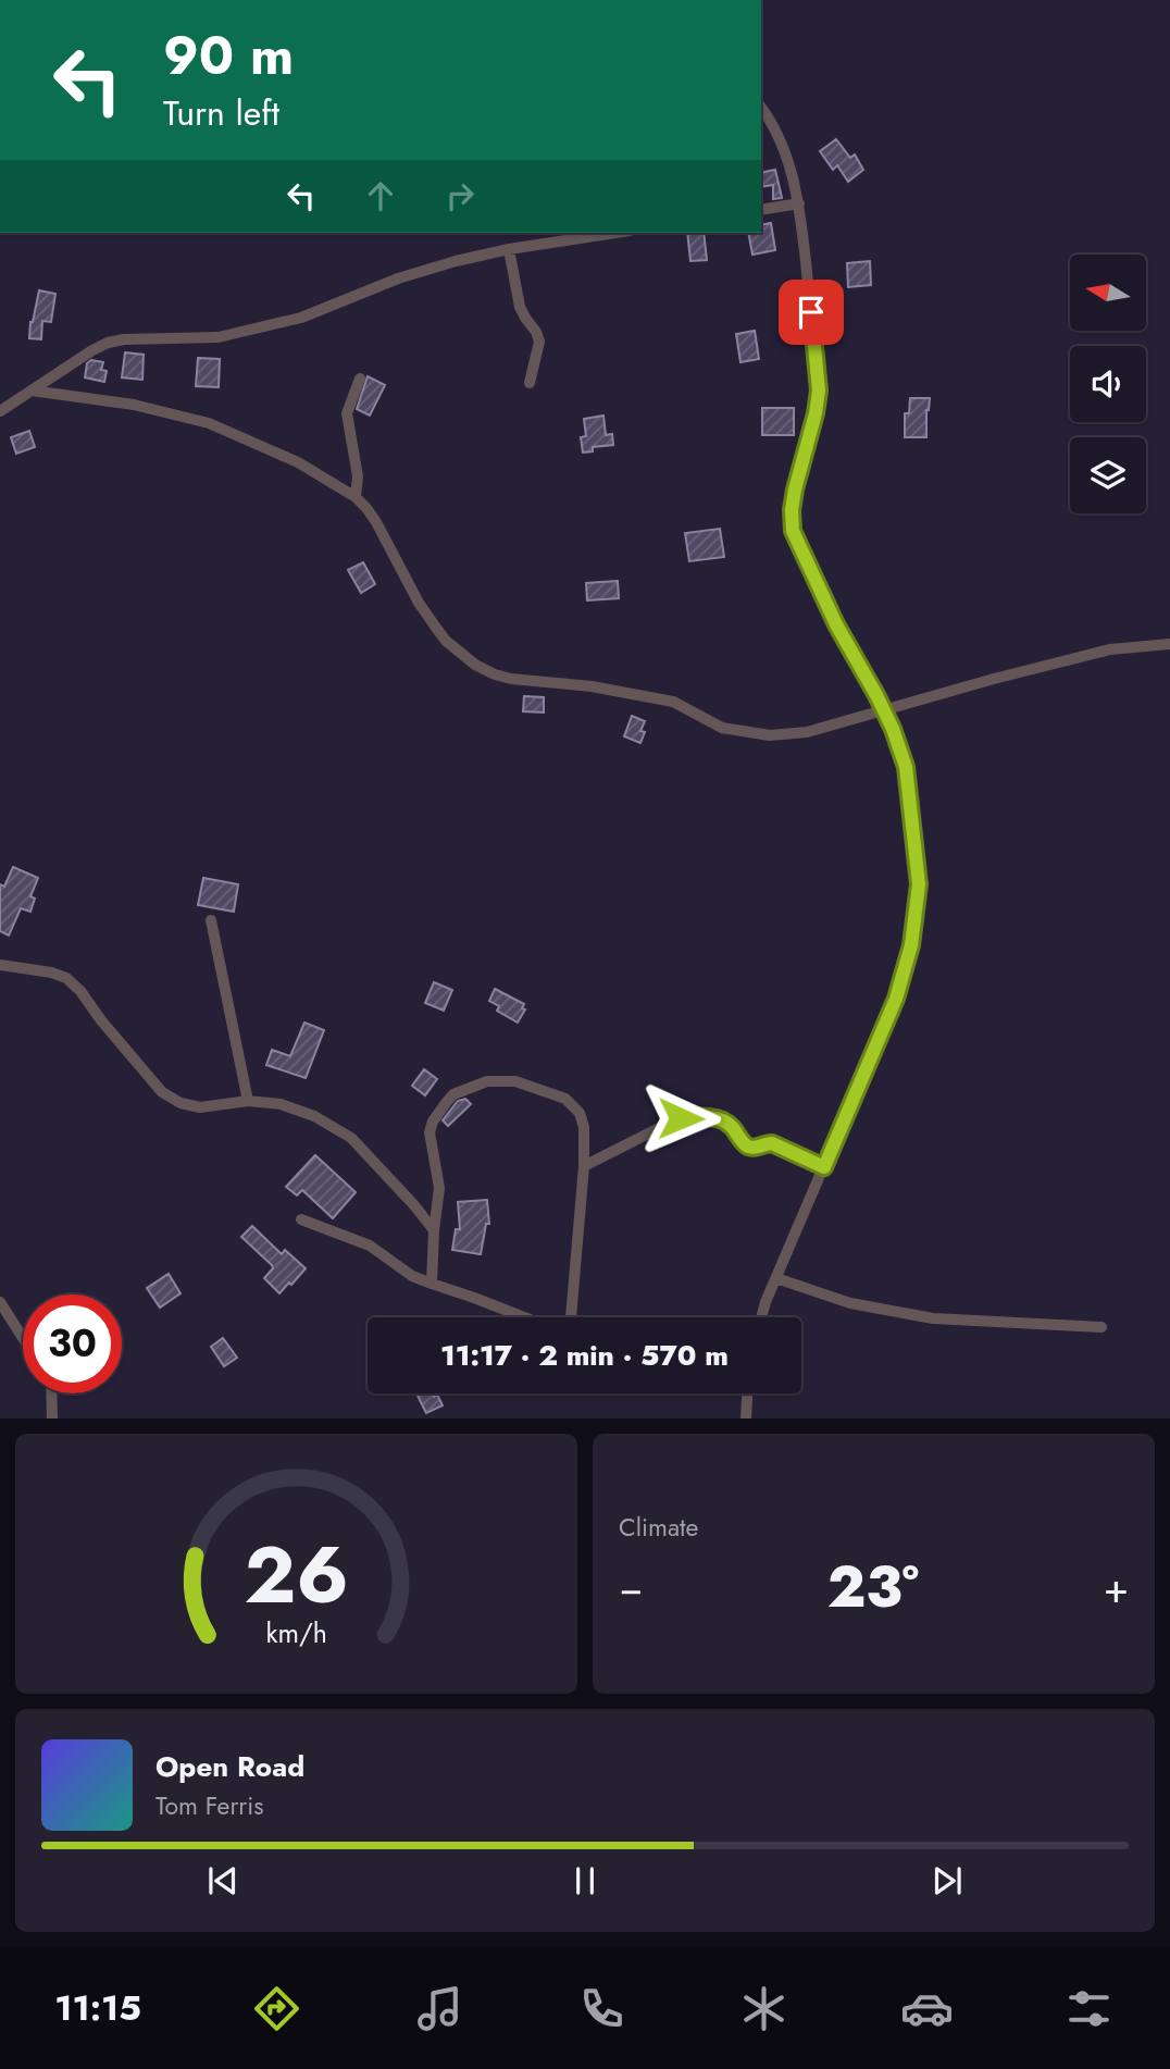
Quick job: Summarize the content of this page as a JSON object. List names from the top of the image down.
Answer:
{
  "north": "left",
  "page": {
    "turn": ["90 m", "Turn left"],
    "limit": "30",
    "trip": "11:17 · 2 min · 570 m",
    "tile": "Climate",
    "heat": ["−", "23°", "+"],
    "song": ["Open Road", "Tom Ferris"],
    "tabs": "11:15",
    "gauge": ["26", "km/h"]
  }
}
